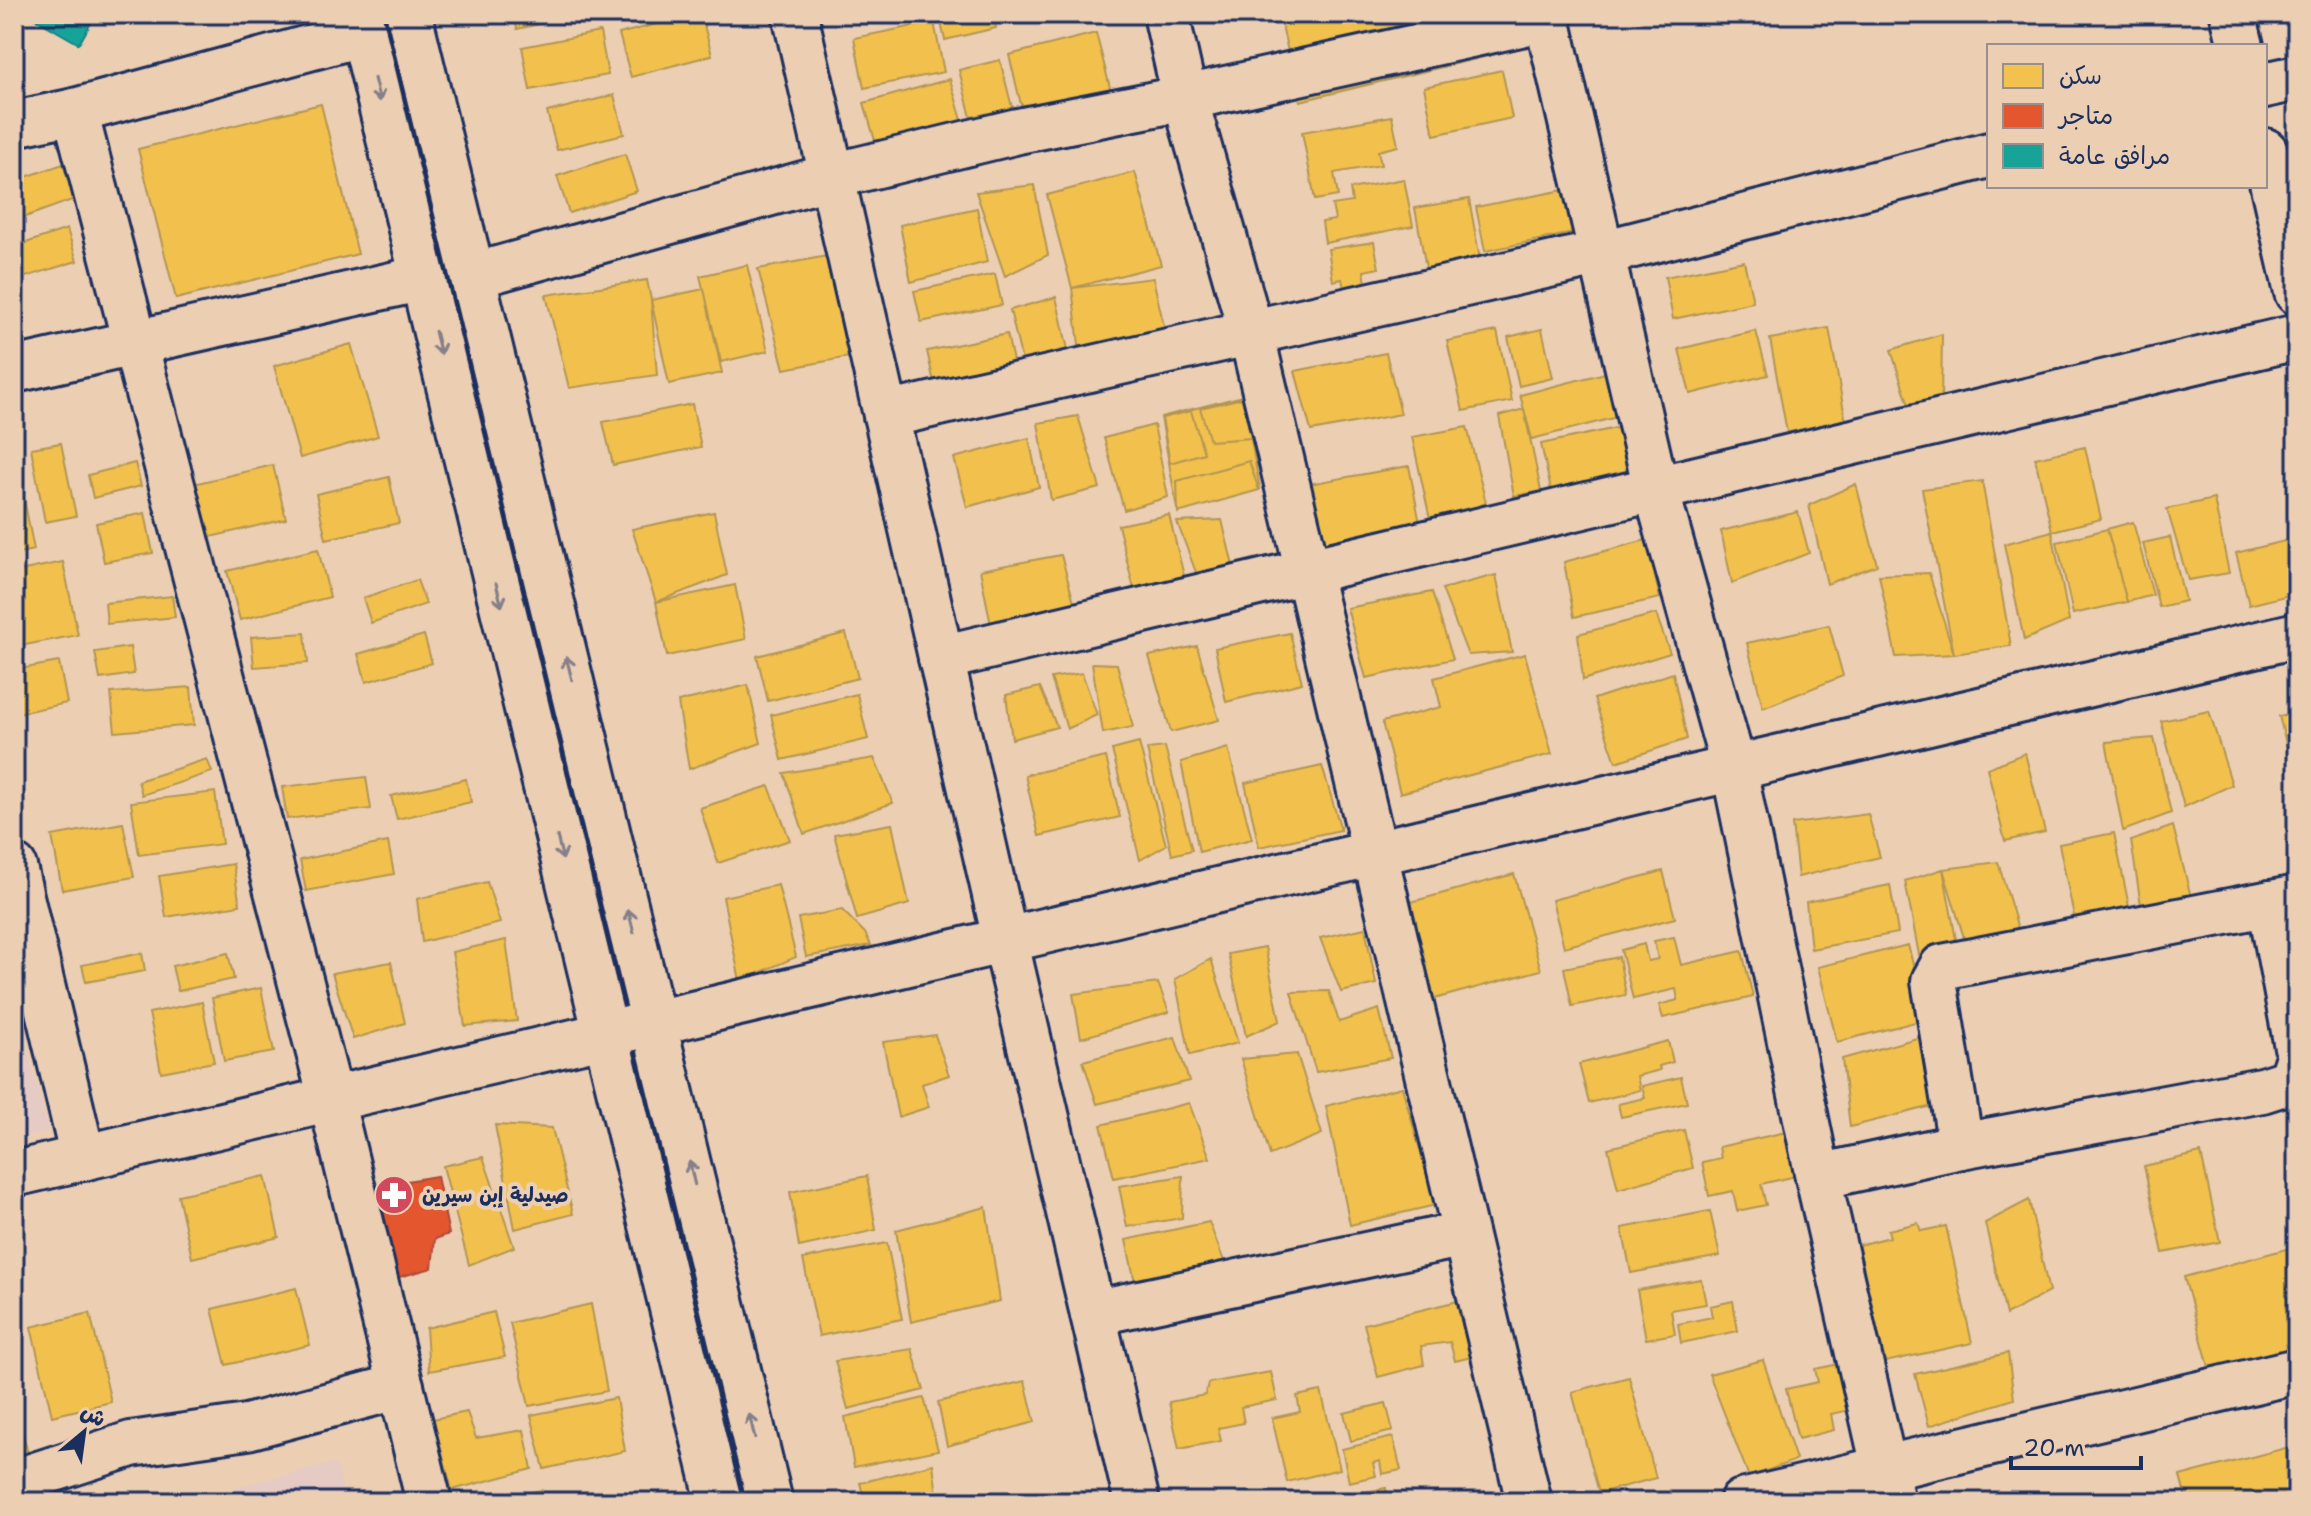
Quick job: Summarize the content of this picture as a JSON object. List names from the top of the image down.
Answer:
{
  "places": {
    "pharmacy": ["صيدلية إبن سيرين"]
  },
  "legend": ["سكن", "متاجر", "مرافق عامة"],
  "scale_bar": "20 m",
  "north": "top right"
}
